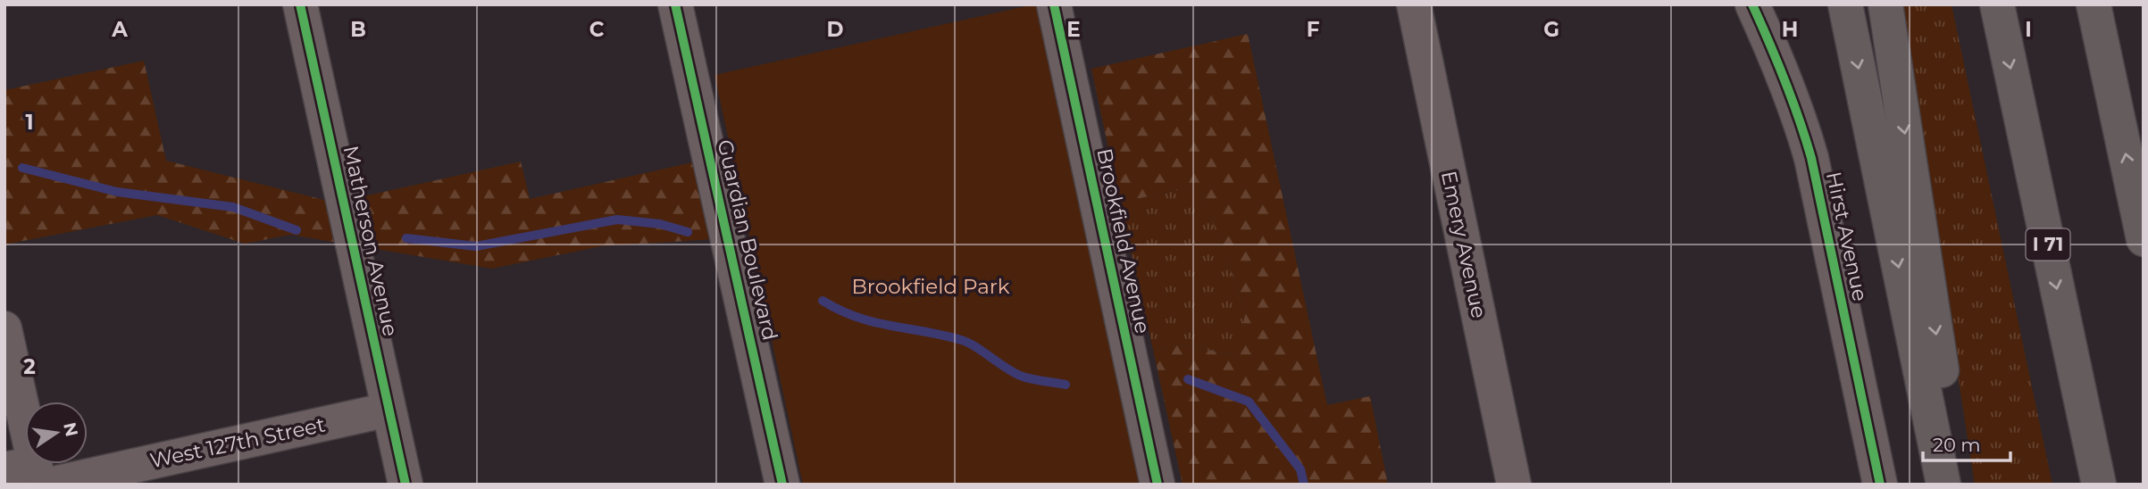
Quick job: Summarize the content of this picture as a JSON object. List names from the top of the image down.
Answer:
{
  "streets": {
    "highway": ["I 71"],
    "street": [
      "Hirst Avenue",
      "Guardian Boulevard",
      "Matherson Avenue",
      "Brookfield Avenue",
      "Emery Avenue",
      "West 127th Street"
    ]
  },
  "crossings": [
    ["Matherson Avenue", "West 127th Street"]
  ],
  "parks": ["Brookfield Park"],
  "scale_bar": "20 m",
  "north": "right",
  "grid": {
    "columns": [
      "A",
      "B",
      "C",
      "D",
      "E",
      "F",
      "G",
      "H",
      "I"
    ],
    "rows": ["1", "2"]
  }
}
